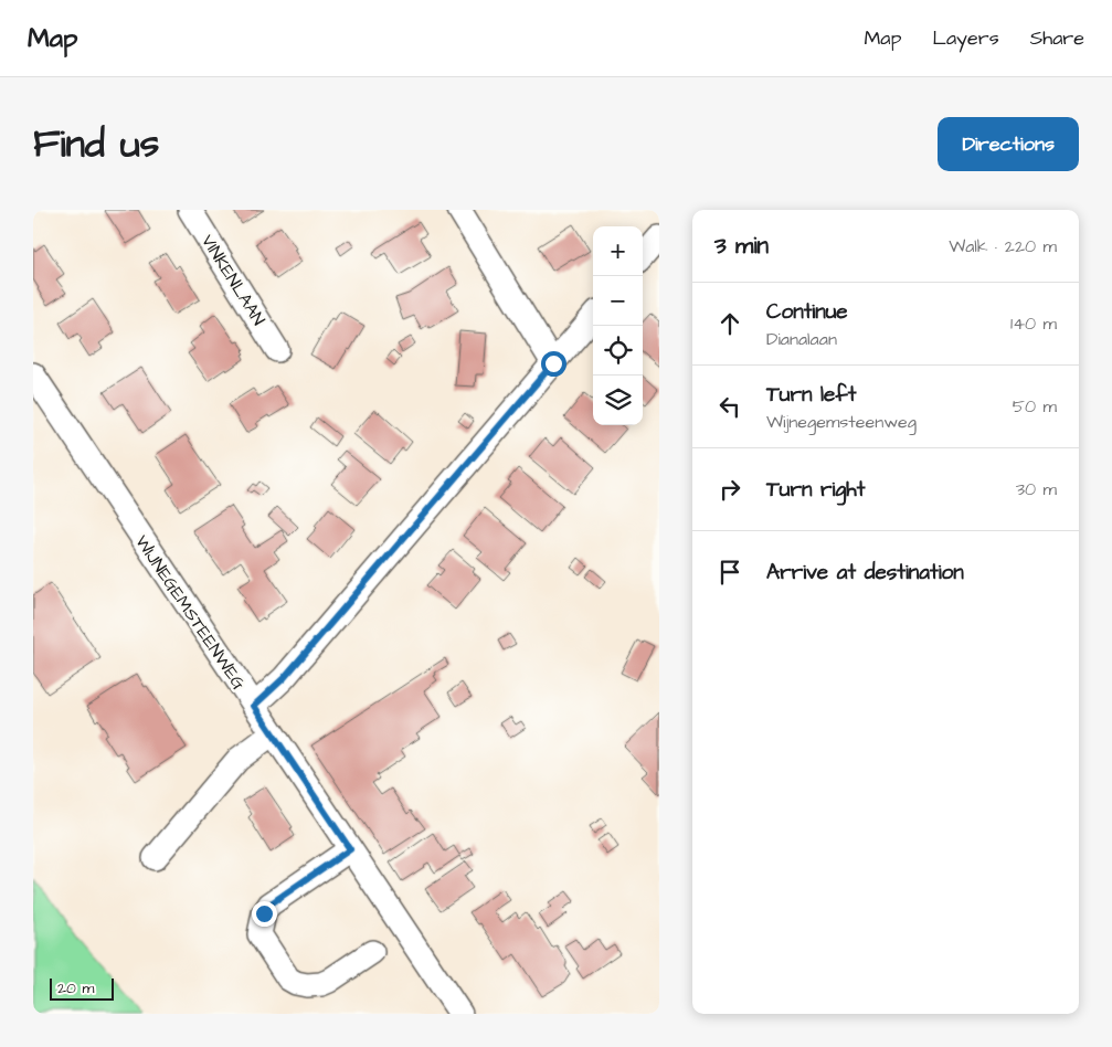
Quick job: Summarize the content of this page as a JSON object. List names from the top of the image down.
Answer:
{
  "streets": {
    "street": ["VINKENLAAN", "WIJNEGEMSTEENWEG"]
  },
  "scale_bar": "20 m",
  "page": {
    "header": "Map",
    "nav": ["Map", "Layers", "Share"],
    "title": "Find us",
    "buttons": "Directions",
    "heading": ["3 min", "Walk · 220 m"],
    "map_buttons": ["+", "−"],
    "list": [
      ["Continue", "Dianalaan", "140 m"],
      ["Turn left", "Wijnegemsteenweg", "50 m"],
      ["Turn right", "30 m"],
      "Arrive at destination"
    ],
    "scale": "20 m"
  }
}
